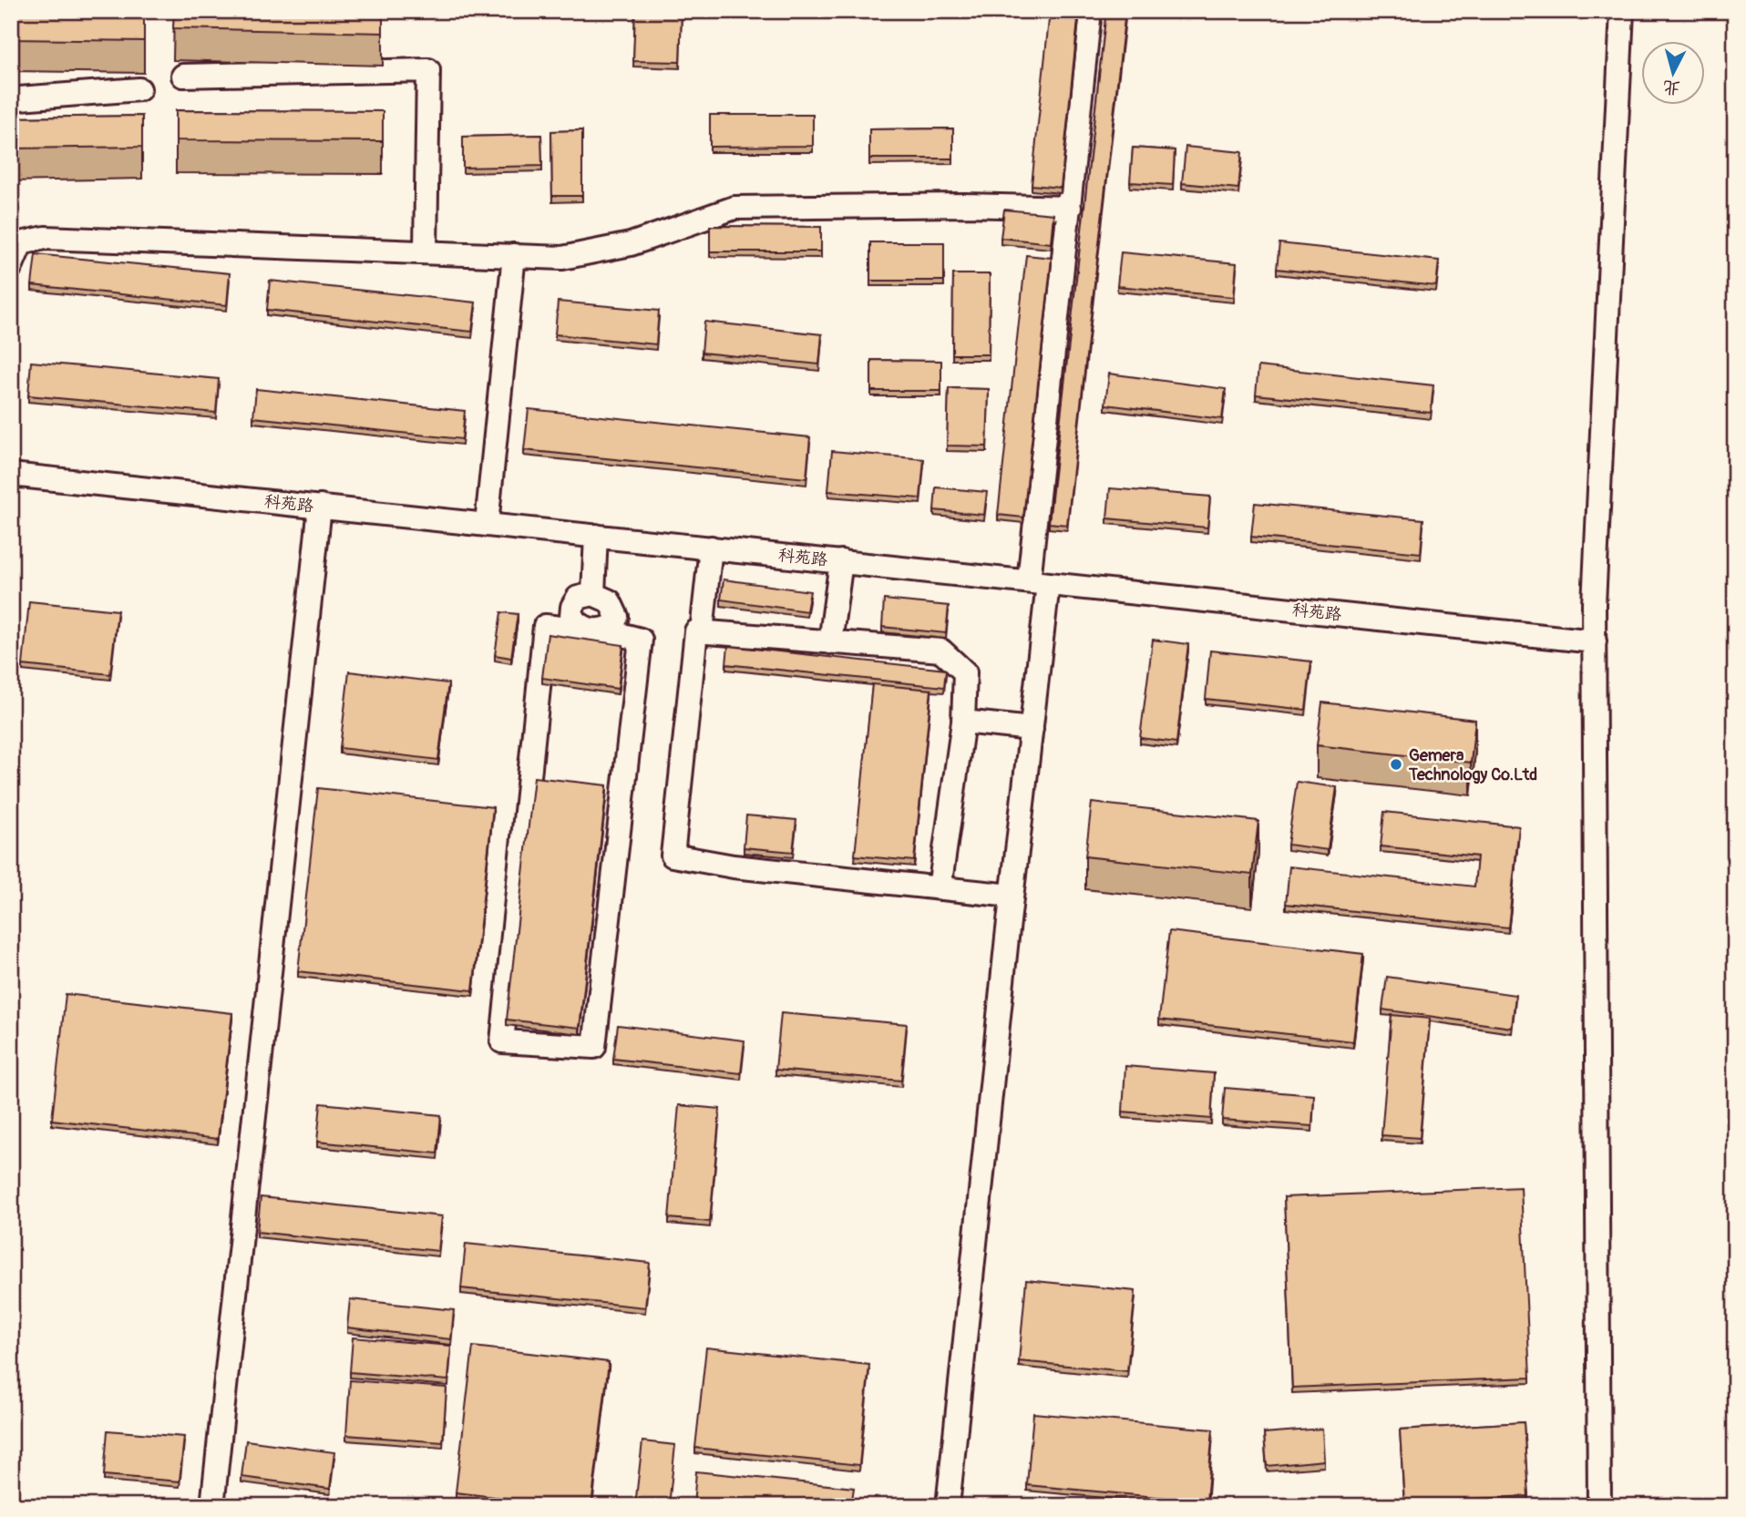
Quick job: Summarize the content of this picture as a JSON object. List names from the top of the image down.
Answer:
{
  "streets": {
    "street": ["科苑路"]
  },
  "places": ["Gemera Technology Co.Ltd"],
  "north": "bottom"
}
